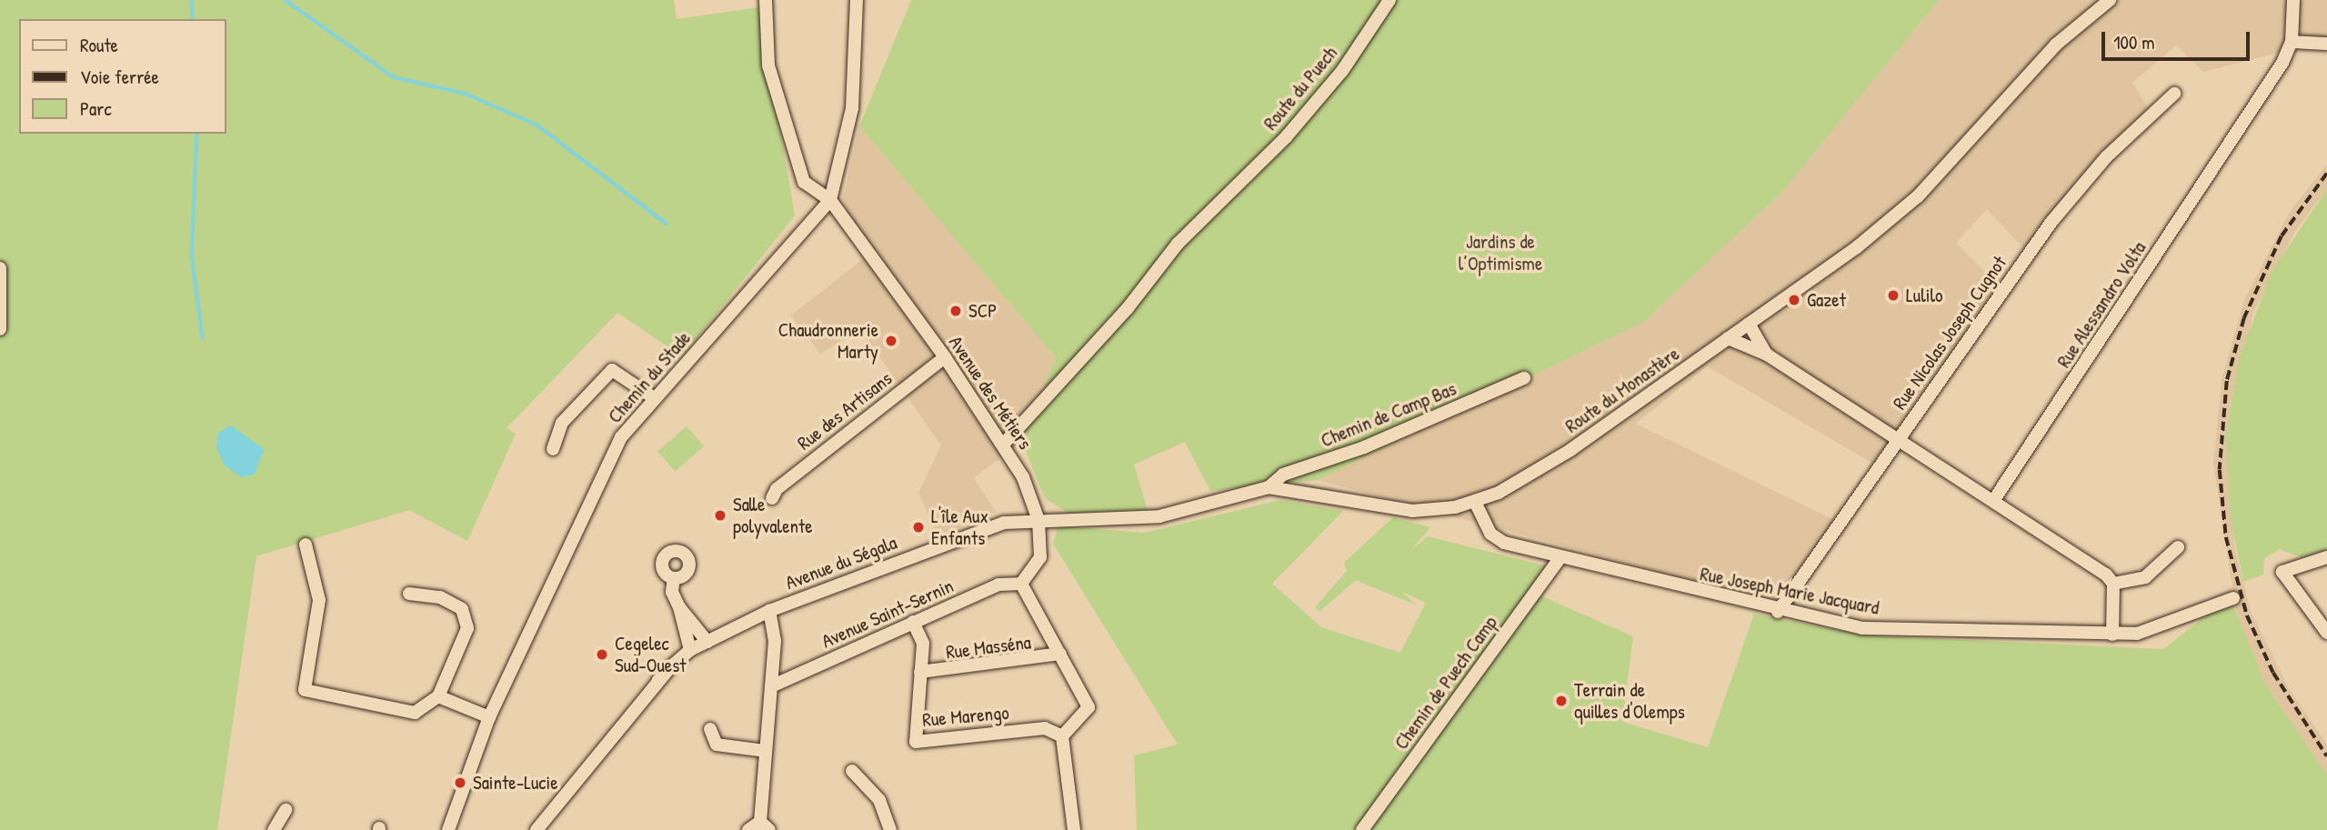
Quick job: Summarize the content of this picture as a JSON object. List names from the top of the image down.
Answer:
{
  "streets": {
    "street": [
      "Route du Puech",
      "Rue Alessandro Volta",
      "Rue Nicolas Joseph Cugnot",
      "Chemin du Stade",
      "Route du Monastère",
      "Avenue des Métiers",
      "Rue des Artisans",
      "Chemin de Camp Bas",
      "Avenue du Ségala",
      "Rue Joseph Marie Jacquard",
      "Avenue Saint-Sernin",
      "Rue Masséna",
      "Chemin de Puech Camp",
      "Rue Marengo"
    ]
  },
  "crossings": [
    ["Route du Puech", "Avenue des Métiers"],
    ["Rue Nicolas Joseph Cugnot", "Rue Joseph Marie Jacquard"],
    ["Chemin du Stade", "Avenue des Métiers"],
    ["Route du Monastère", "Avenue des Métiers"],
    ["Route du Monastère", "Chemin de Camp Bas"],
    ["Route du Monastère", "Avenue du Ségala"],
    ["Route du Monastère", "Rue Joseph Marie Jacquard"],
    ["Avenue des Métiers", "Rue des Artisans"],
    ["Avenue des Métiers", "Avenue du Ségala"],
    ["Rue Joseph Marie Jacquard", "Chemin de Puech Camp"],
    ["Avenue Saint-Sernin", "Rue Marengo"],
    ["Rue Masséna", "Rue Marengo"]
  ],
  "parks": ["Jardins de l’Optimisme"],
  "places": [
    "Lulilo",
    "Gazet",
    "SCP",
    "Chaudronnerie Marty",
    "Salle polyvalente",
    "L'île Aux Enfants",
    "Cegelec Sud-Ouest",
    "Terrain de quilles d'Olemps",
    "Sainte-Lucie"
  ],
  "legend": ["Route", "Voie ferrée", "Parc"],
  "scale_bar": "100 m"
}
